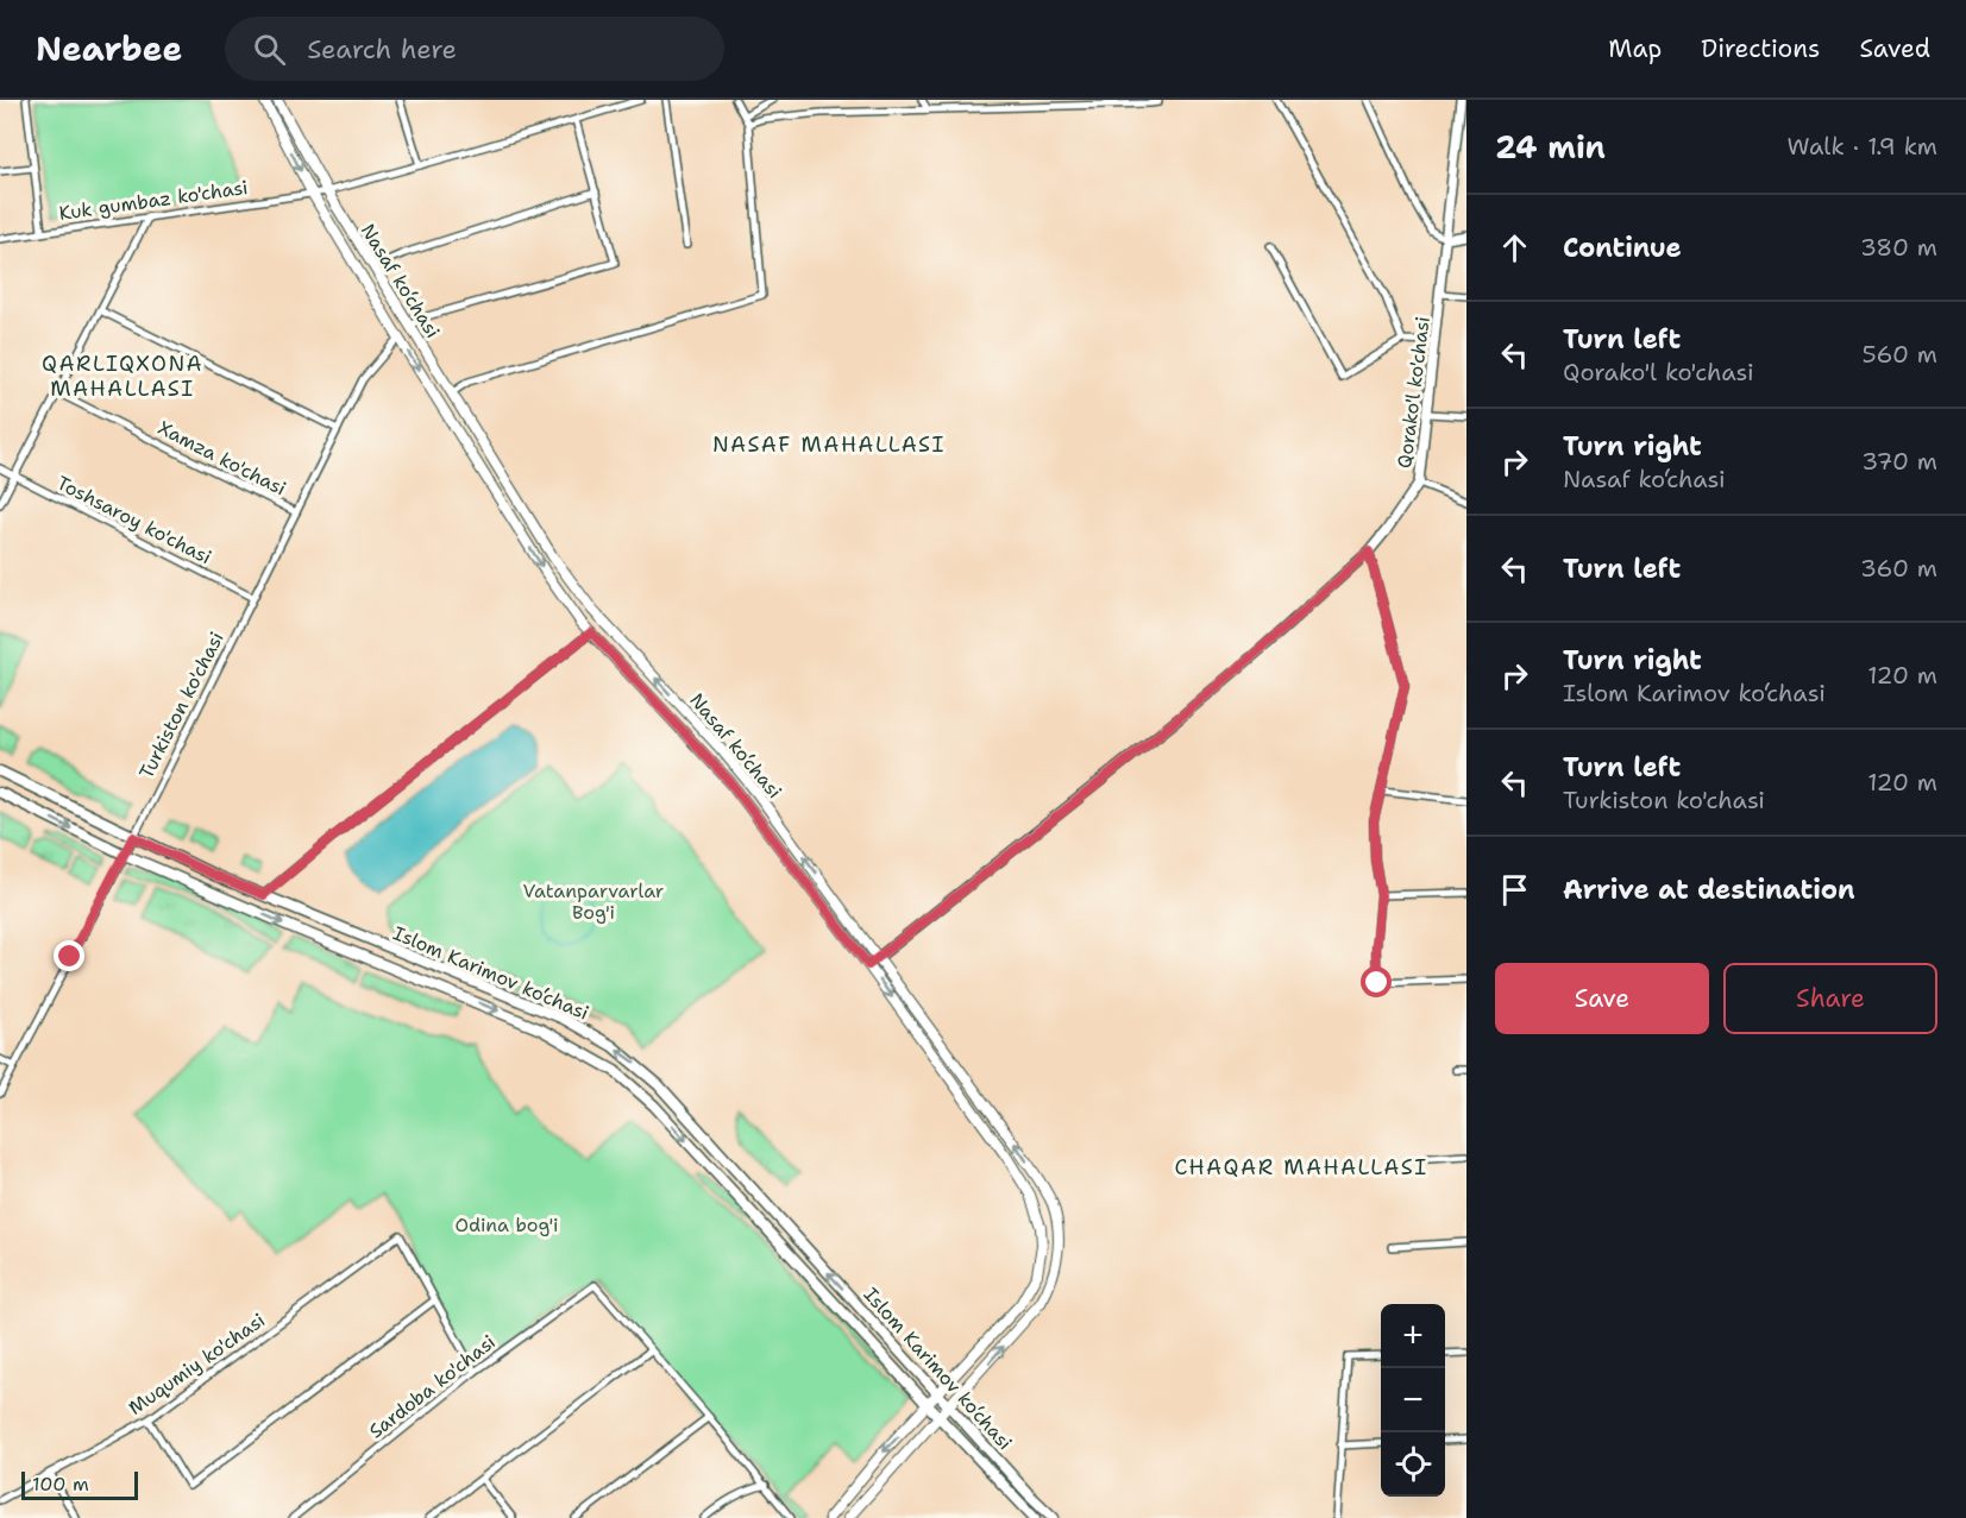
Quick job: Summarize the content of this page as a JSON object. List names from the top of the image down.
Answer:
{
  "streets": {
    "main road": ["Nasaf ko‘chasi", "Islom Karimov ko‘chasi"],
    "street": [
      "Kuk gumbaz ko'chasi",
      "Qorako'l ko'chasi",
      "Xamza ko'chasi",
      "Toshsaroy ko'chasi",
      "Turkiston ko'chasi",
      "Muqumiy ko'chasi",
      "Sardoba ko'chasi"
    ]
  },
  "crossings": [
    ["Kuk gumbaz ko'chasi", "Nasaf ko‘chasi"],
    ["Nasaf ko‘chasi", "Qorako'l ko'chasi"],
    ["Nasaf ko‘chasi", "Turkiston ko'chasi"],
    ["Nasaf ko‘chasi", "Islom Karimov ko‘chasi"],
    ["Xamza ko'chasi", "Turkiston ko'chasi"],
    ["Toshsaroy ko'chasi", "Turkiston ko'chasi"],
    ["Turkiston ko'chasi", "Islom Karimov ko‘chasi"]
  ],
  "districts": ["QARLIQXONA MAHALLASI", "NASAF MAHALLASI", "CHAQAR MAHALLASI"],
  "parks": ["Vatanparvarlar Bog'i", "Odina bog'i"],
  "scale_bar": "100 m",
  "page": {
    "header": "Nearbee",
    "search": "Search here",
    "nav": ["Map", "Directions", "Saved"],
    "heading": ["24 min", "Walk · 1.9 km"],
    "list": [
      ["Continue", "380 m"],
      ["Turn left", "Qorako'l ko'chasi", "560 m"],
      ["Turn right", "Nasaf ko‘chasi", "370 m"],
      ["Turn left", "360 m"],
      ["Turn right", "Islom Karimov ko‘chasi", "120 m"],
      ["Turn left", "Turkiston ko'chasi", "120 m"],
      "Arrive at destination"
    ],
    "buttons": ["Save", "Share"],
    "map_buttons": ["+", "−"],
    "scale": "100 m"
  }
}
